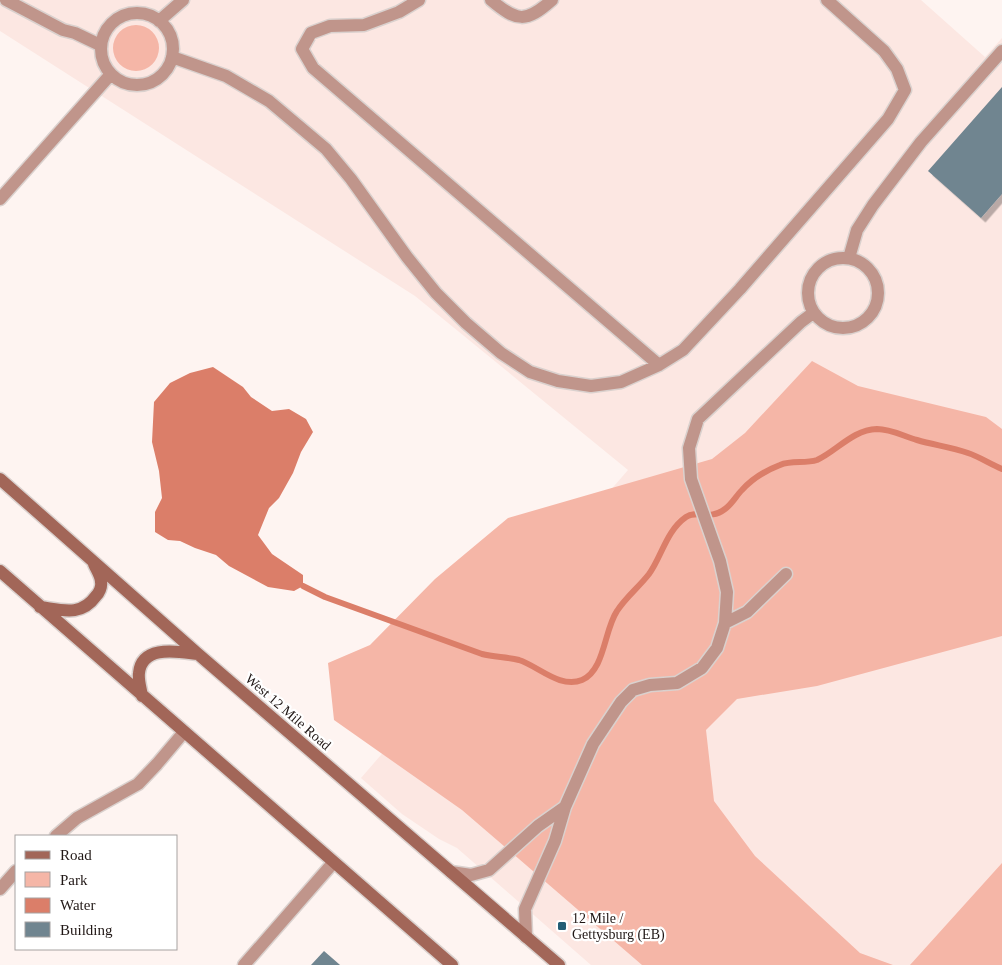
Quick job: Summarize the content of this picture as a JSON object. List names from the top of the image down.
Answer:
{
  "streets": {
    "main road": ["West 12 Mile Road"]
  },
  "places": {
    "transit": ["12 Mile / Gettysburg (EB)"]
  },
  "legend": [
    "Road",
    "Park",
    "Water",
    "Building"
  ]
}
